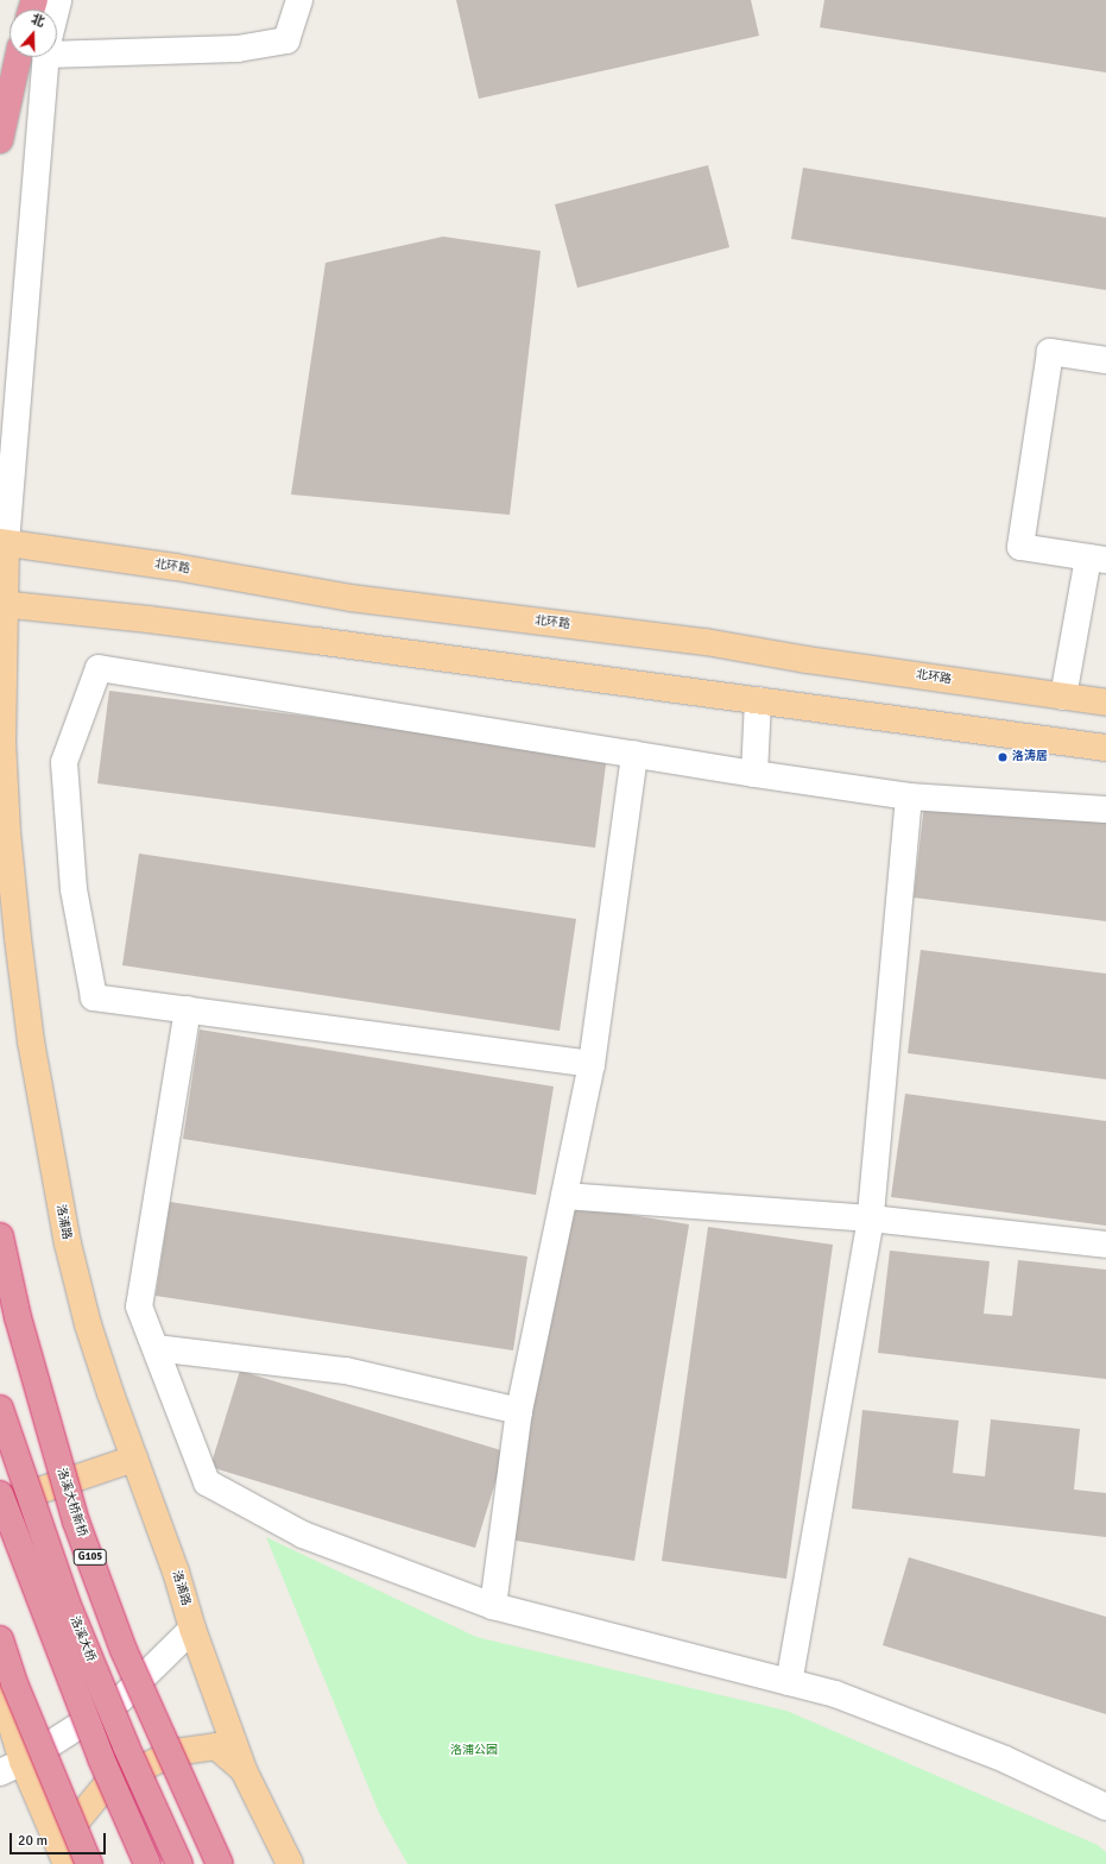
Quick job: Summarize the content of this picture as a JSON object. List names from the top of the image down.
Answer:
{
  "streets": {
    "highway": ["洛溪大桥新桥", "G105", "洛溪大桥"],
    "main road": ["北环路", "洛浦路"]
  },
  "crossings": [
    ["北环路", "洛浦路"]
  ],
  "parks": ["洛浦公园"],
  "places": ["洛涛居"],
  "scale_bar": "20 m",
  "north": "top"
}
